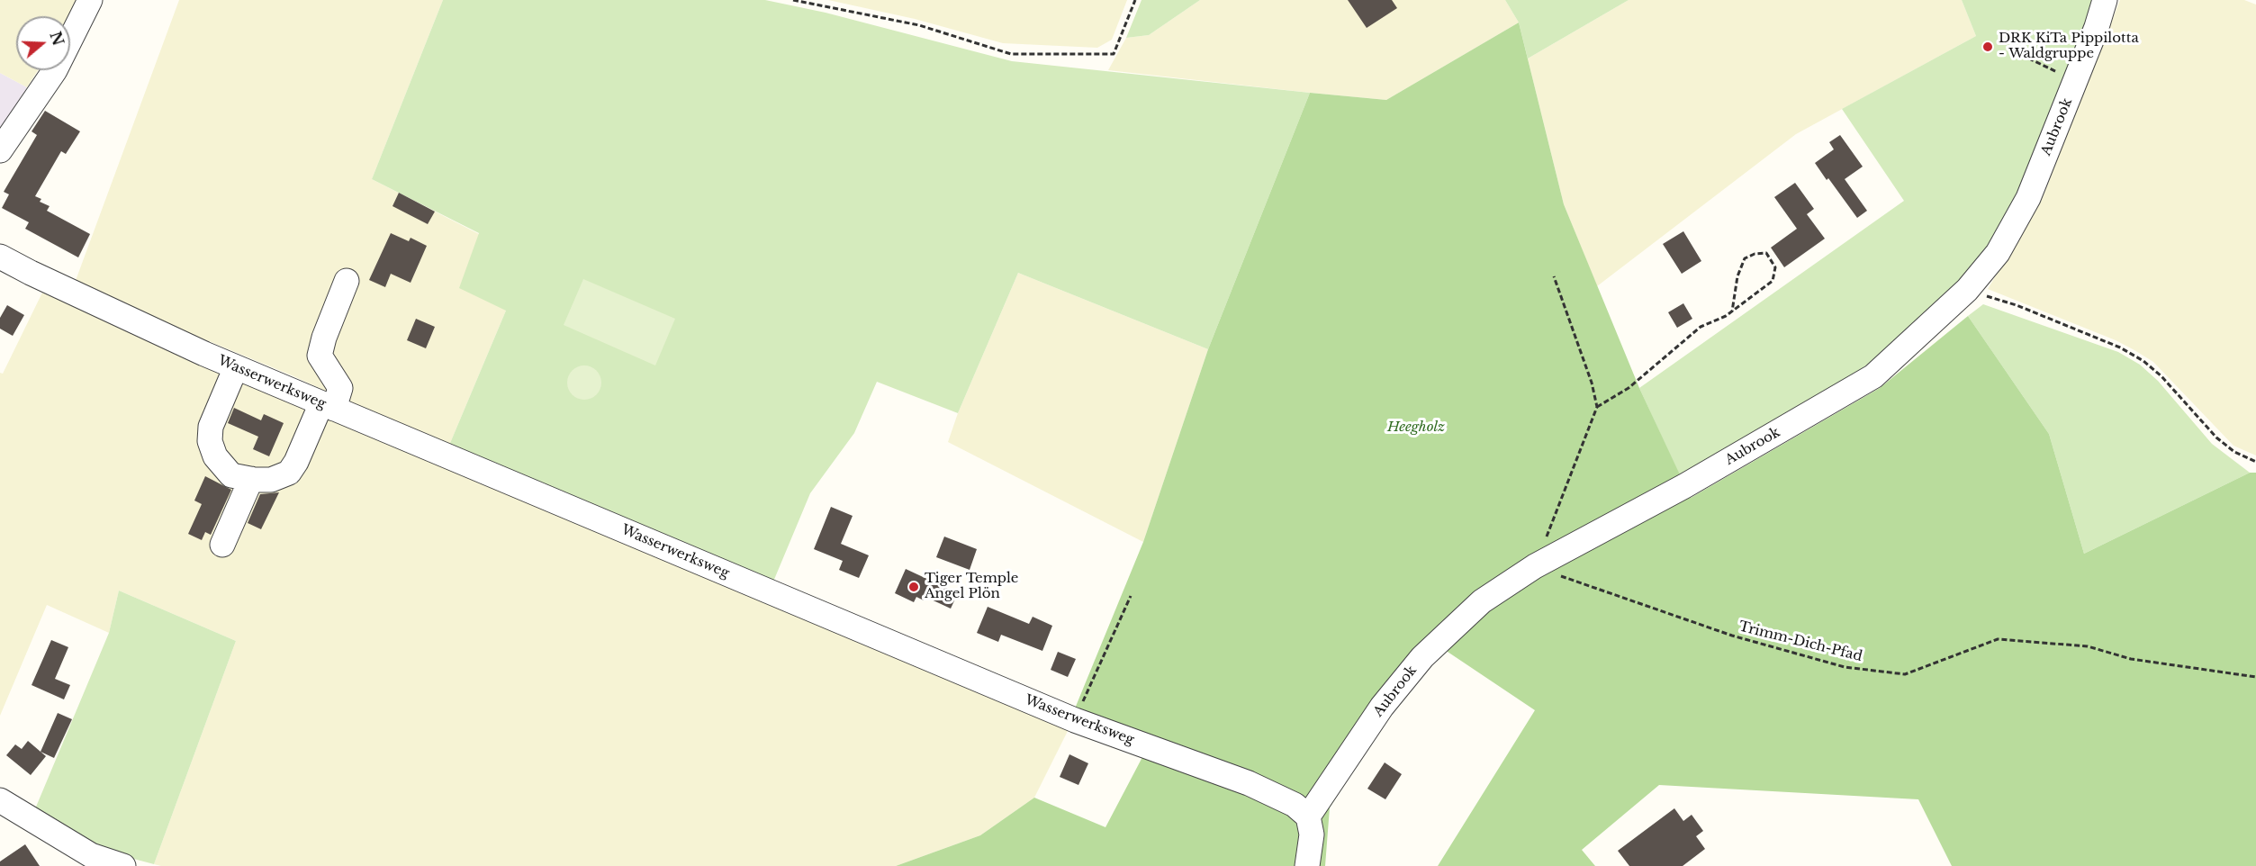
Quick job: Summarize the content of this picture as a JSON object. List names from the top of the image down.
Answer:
{
  "streets": {
    "street": ["Aubrook", "Wasserwerksweg"],
    "path": ["Trimm-Dich-Pfad"]
  },
  "crossings": [
    ["Aubrook", "Wasserwerksweg"],
    ["Aubrook", "Trimm-Dich-Pfad"]
  ],
  "parks": ["Heegholz"],
  "places": ["DRK KiTa Pippilotta - Waldgruppe", "Tiger Temple Angel Plön"],
  "north": "right"
}
